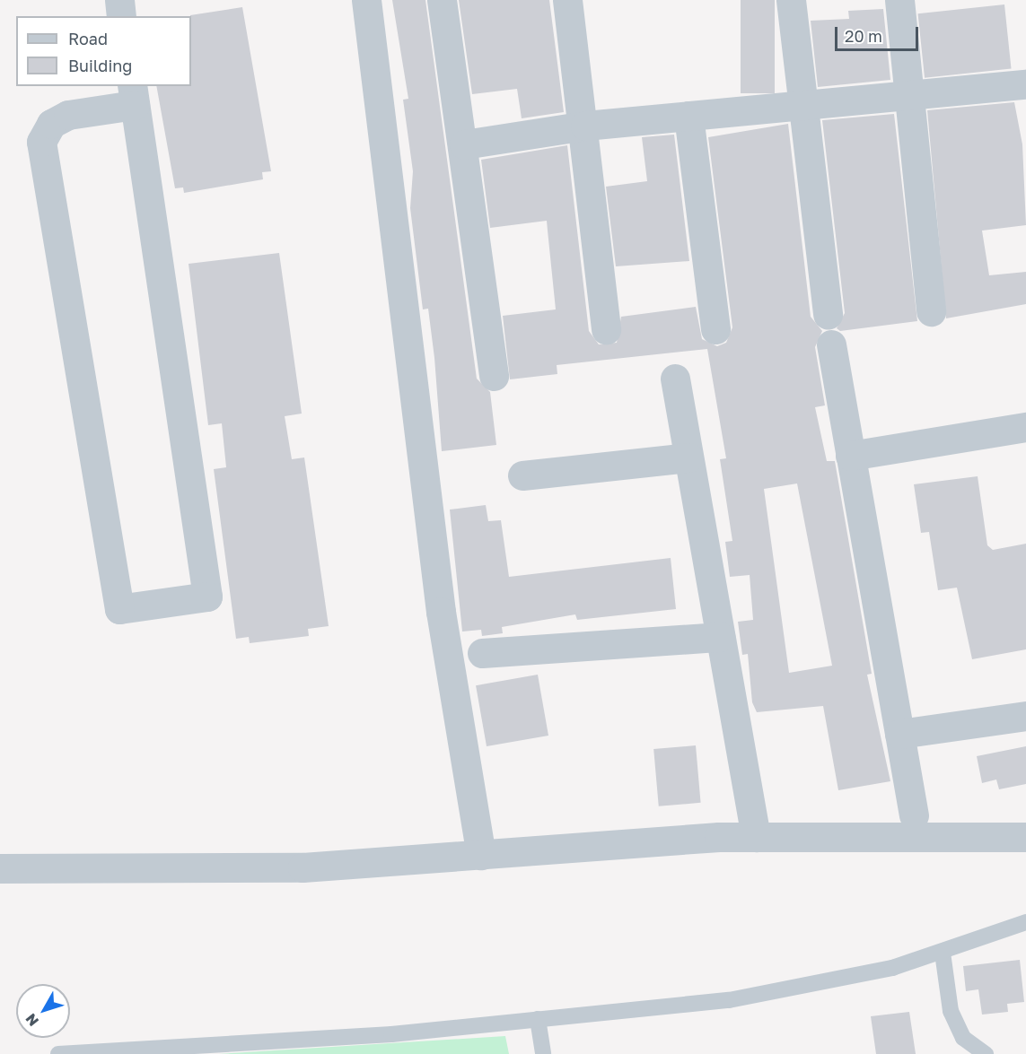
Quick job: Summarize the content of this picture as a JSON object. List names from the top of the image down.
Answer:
{
  "legend": ["Road", "Building"],
  "scale_bar": "20 m",
  "north": "bottom left"
}
